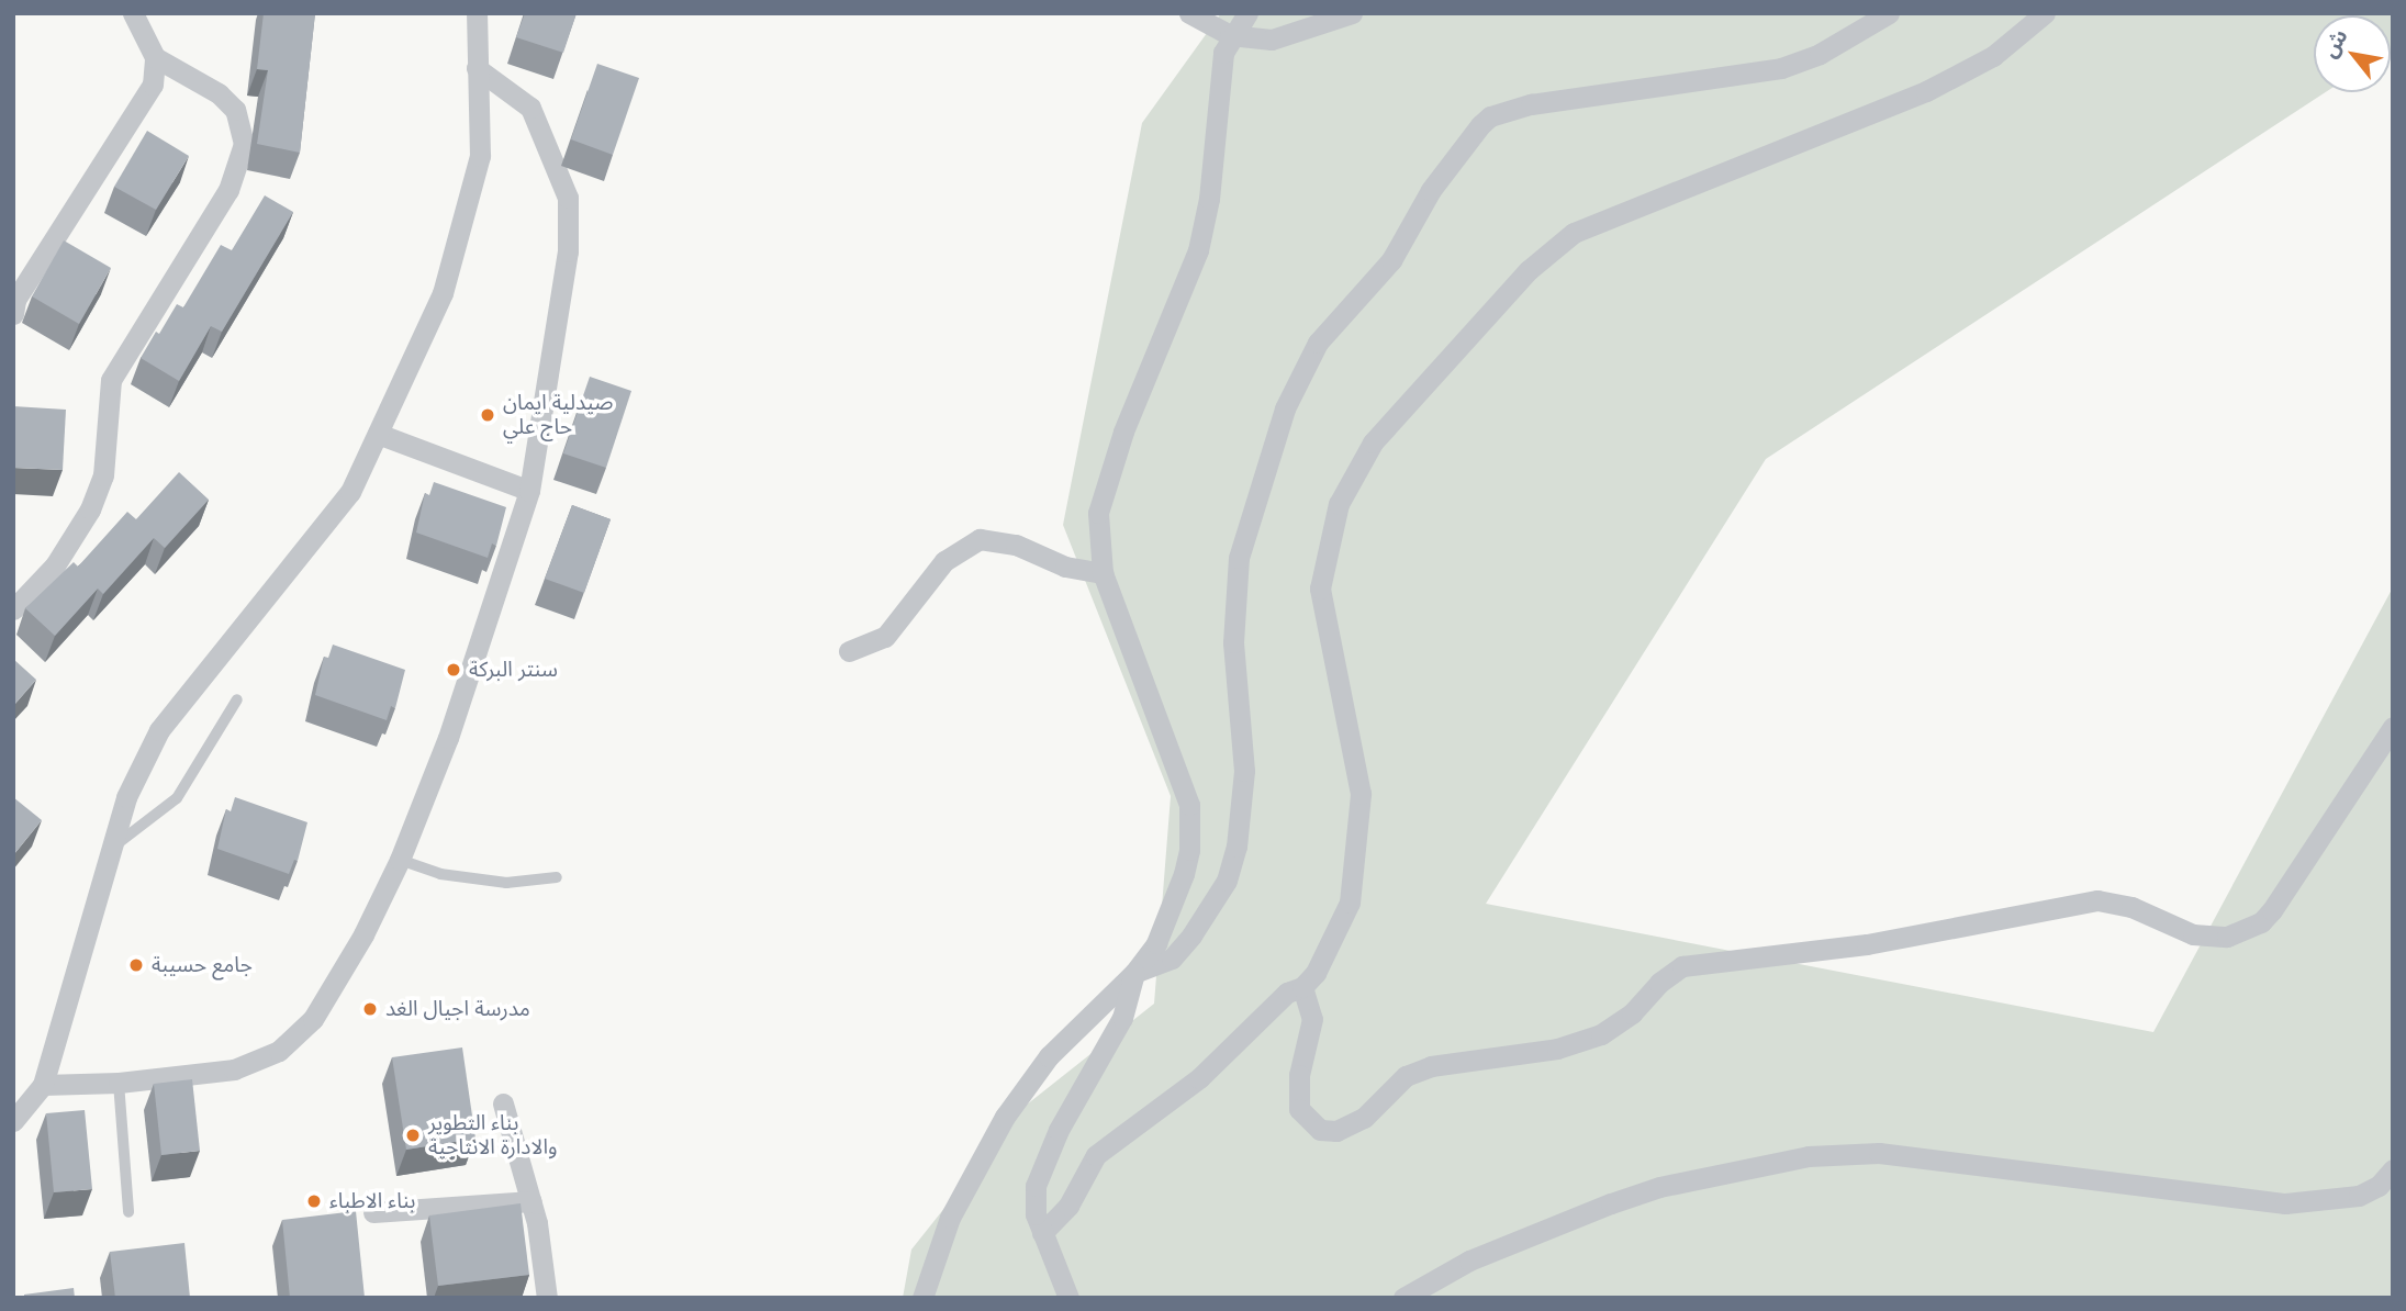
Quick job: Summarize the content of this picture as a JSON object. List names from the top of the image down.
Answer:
{
  "places": [
    "صيدلية ايمان حاج علي",
    "سنتر البركة",
    "جامع حسيبة",
    "مدرسة اجيال الغد",
    "بناء التطوير والادارة الانتاجية",
    "بناء الاطباء"
  ],
  "north": "top left"
}
